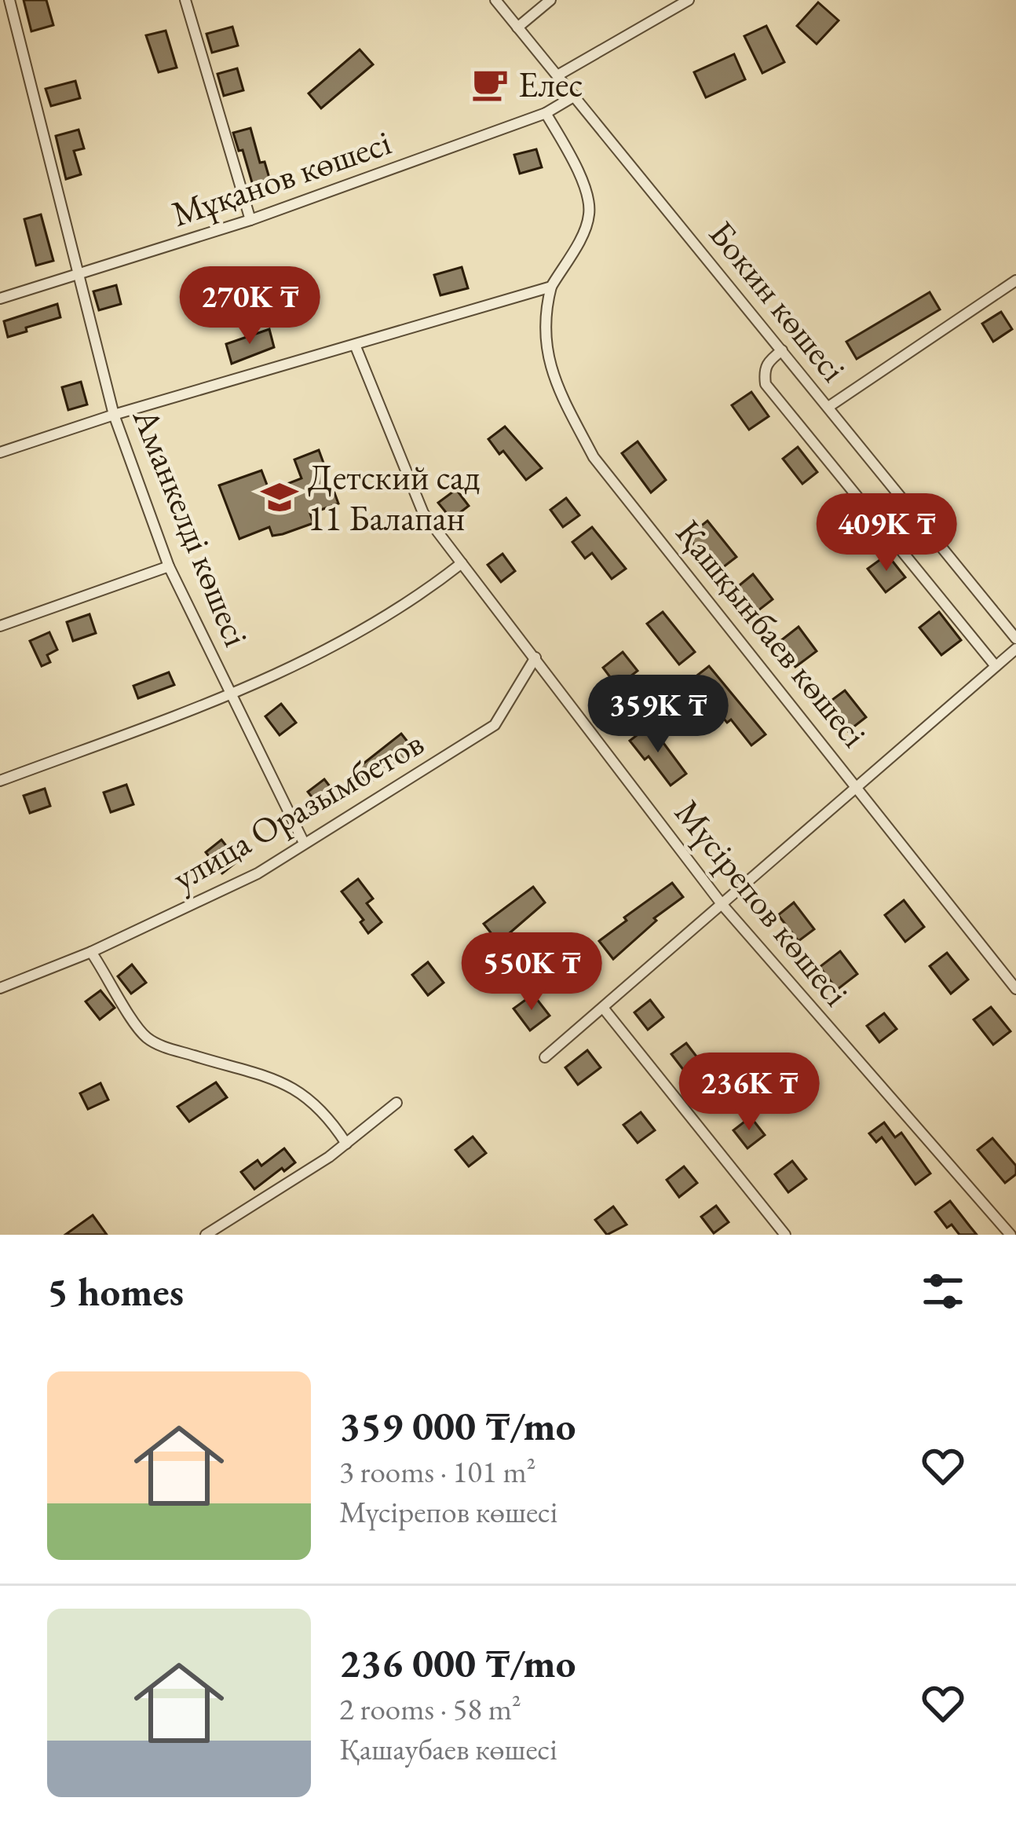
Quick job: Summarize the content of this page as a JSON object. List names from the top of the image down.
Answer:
{
  "streets": {
    "street": [
      "Мұқанов көшесі",
      "Бокин көшесі",
      "Аманкелді көшесі",
      "Қашқынбаев көшесі",
      "улица Оразымбетов",
      "Мүсірепов көшесі"
    ]
  },
  "crossings": [
    ["Мұқанов көшесі", "Бокин көшесі"],
    ["Мұқанов көшесі", "Аманкелді көшесі"],
    ["Аманкелді көшесі", "улица Оразымбетов"],
    ["улица Оразымбетов", "Мүсірепов көшесі"]
  ],
  "places": {
    "cafe": ["Елес"],
    "school or university": ["Детский сад 11 Балапан"]
  },
  "page": {
    "price": [
      "270K ₸",
      "409K ₸",
      "359K ₸",
      "550K ₸",
      "236K ₸"
    ],
    "heading": "5 homes",
    "list": [
      {
        "name": "359 000 ₸/mo",
        "note": "3 rooms · 101 m² · Мүсірепов көшесі"
      },
      {
        "name": "236 000 ₸/mo",
        "note": "2 rooms · 58 m² · Қашаубаев көшесі"
      }
    ]
  }
}
